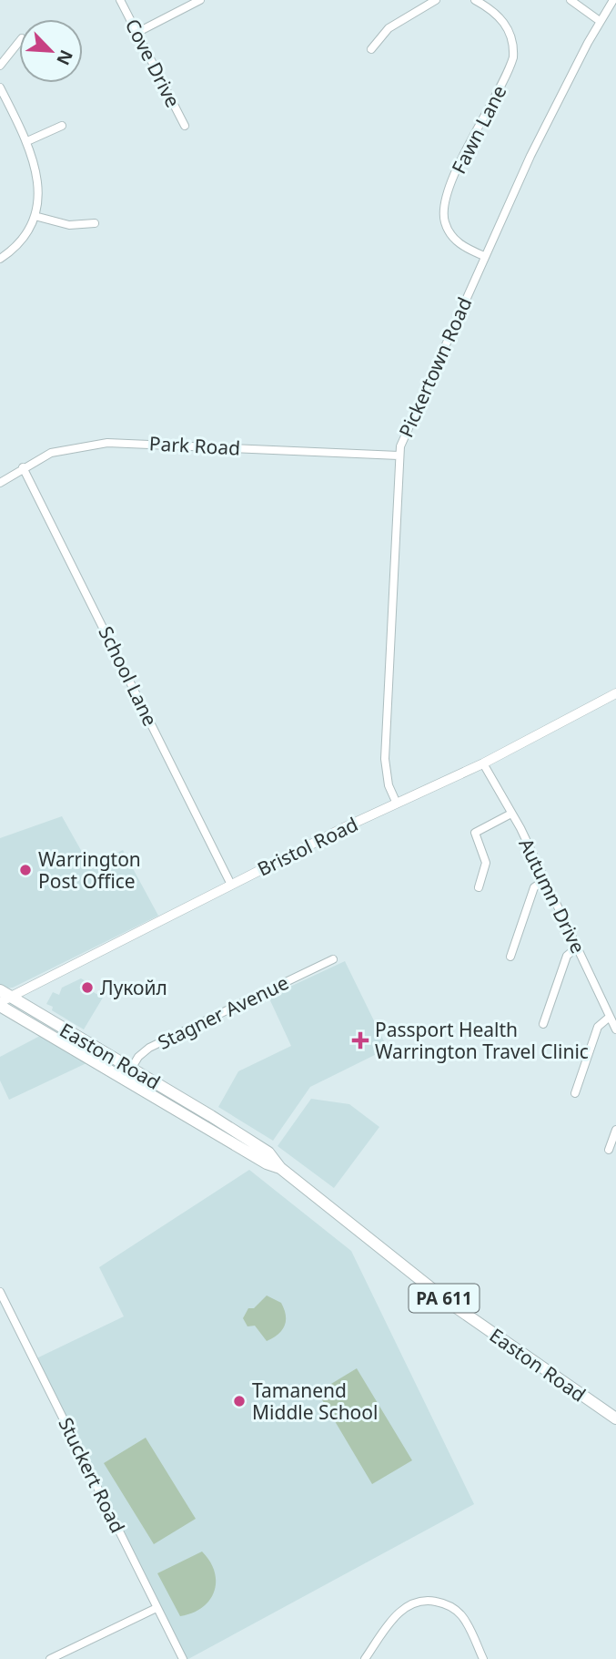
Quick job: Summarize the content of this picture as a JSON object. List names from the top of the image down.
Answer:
{
  "streets": {
    "highway": ["Easton Road", "PA 611"],
    "main road": ["Bristol Road"],
    "street": [
      "Cove Drive",
      "Fawn Lane",
      "Pickertown Road",
      "Park Road",
      "School Lane",
      "Autumn Drive",
      "Stagner Avenue",
      "Stuckert Road"
    ]
  },
  "crossings": [
    ["Fawn Lane", "Pickertown Road"],
    ["Pickertown Road", "Park Road"],
    ["Pickertown Road", "Bristol Road"],
    ["Park Road", "School Lane"],
    ["School Lane", "Bristol Road"],
    ["Bristol Road", "Autumn Drive"],
    ["Bristol Road", "Easton Road"],
    ["Stagner Avenue", "Easton Road"]
  ],
  "places": {
    "other": ["Warrington Post Office", "Лукойл", "Tamanend Middle School"],
    "health": ["Passport Health Warrington Travel Clinic"]
  },
  "north": "bottom right"
}
